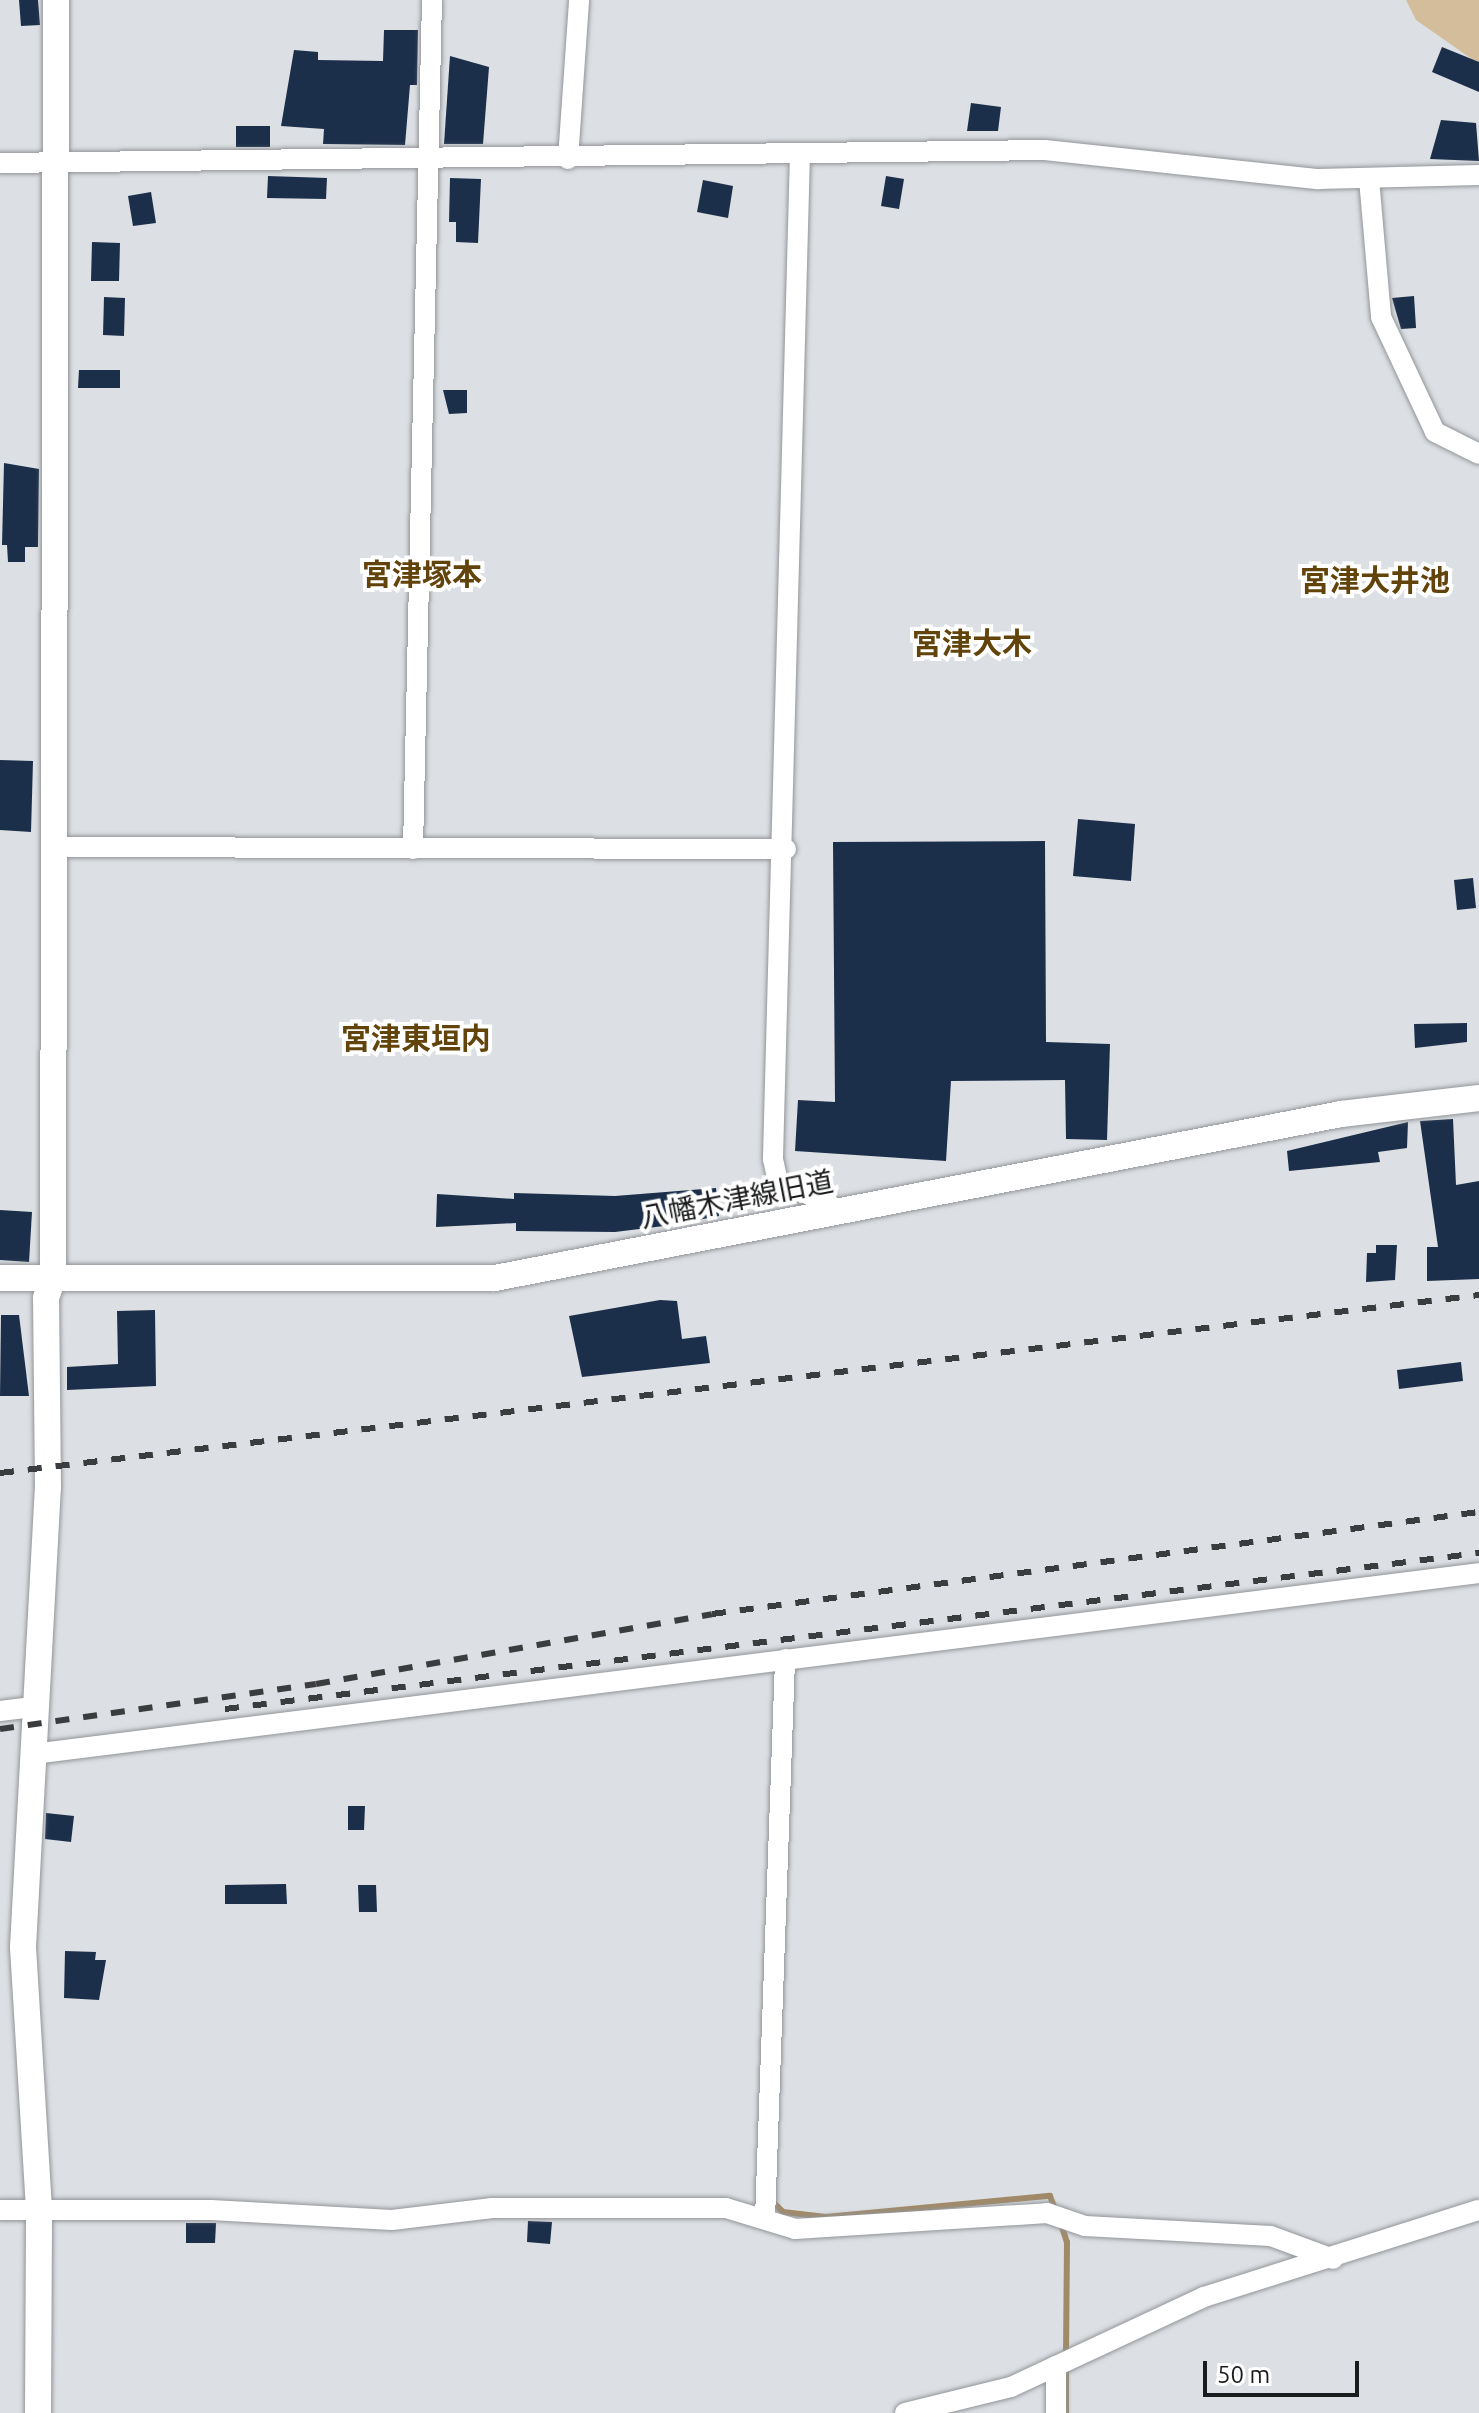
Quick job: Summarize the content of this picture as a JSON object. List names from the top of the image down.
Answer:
{
  "streets": {
    "street": ["八幡木津線旧道"]
  },
  "districts": [
    "宮津塚本",
    "宮津大井池",
    "宮津大木",
    "宮津東垣内"
  ],
  "scale_bar": "50 m"
}
